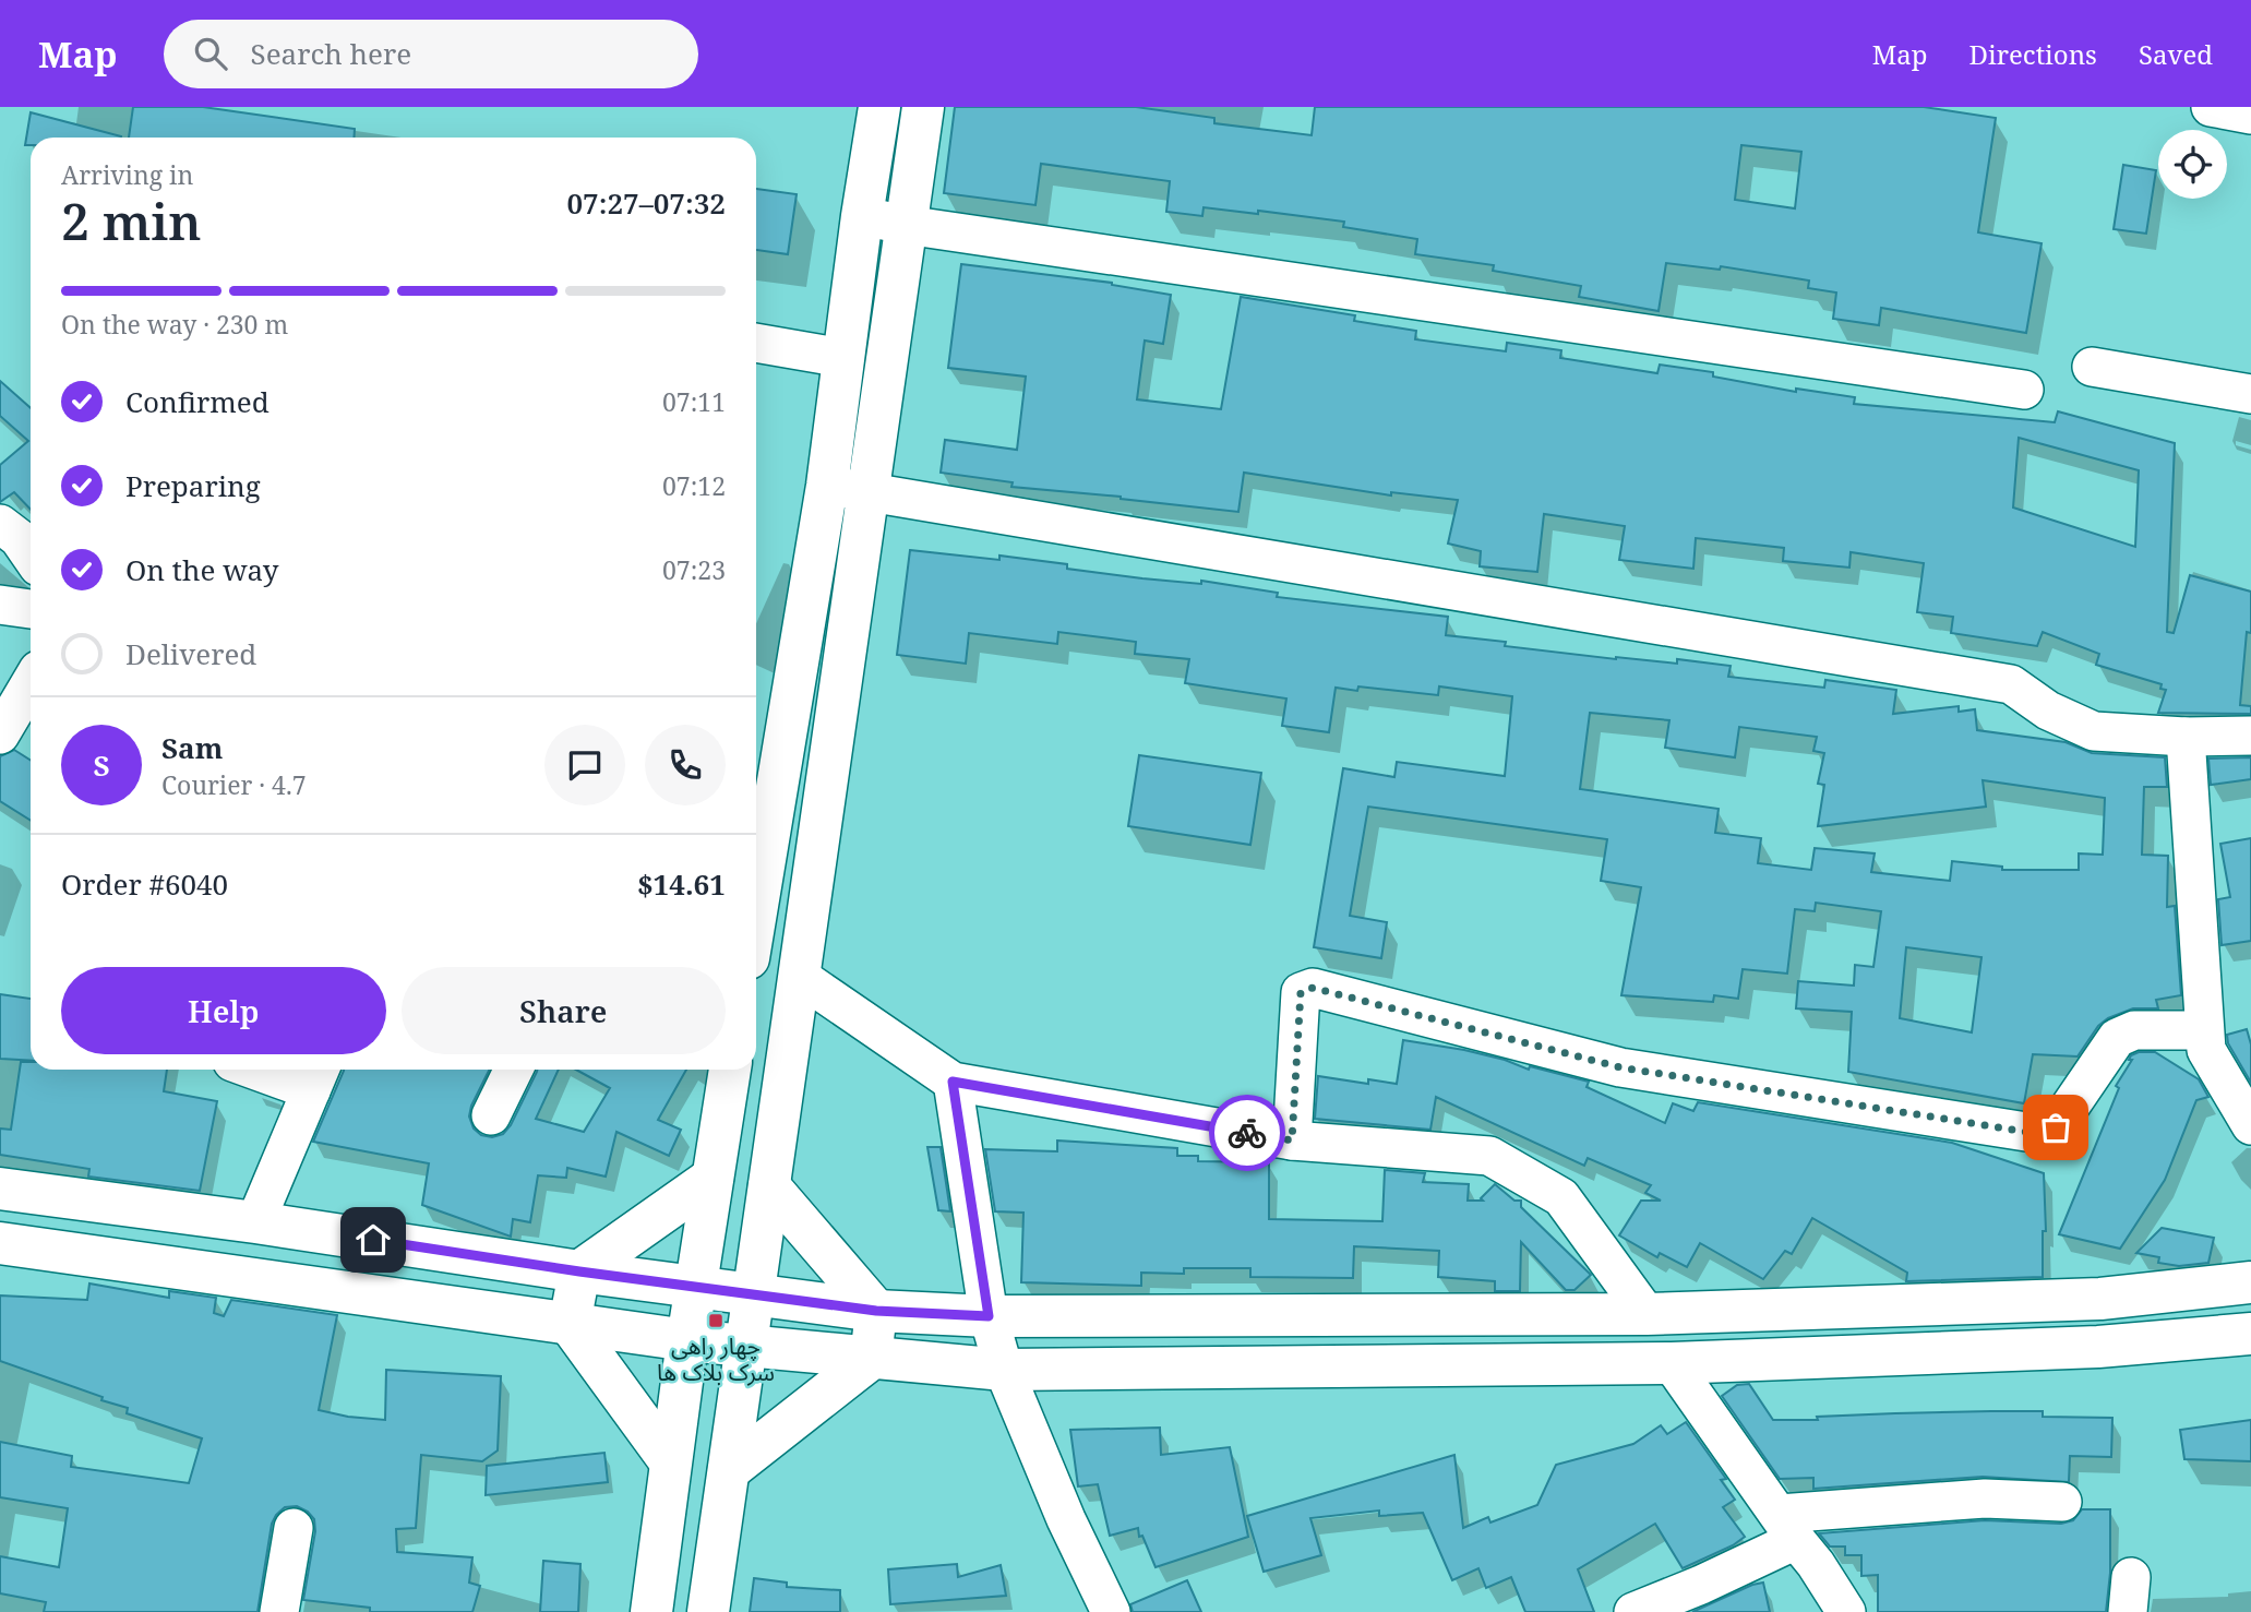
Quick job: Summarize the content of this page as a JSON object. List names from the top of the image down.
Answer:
{
  "places": {
    "transit": ["چهار راهی سرک بلاک ها"]
  },
  "page": {
    "header": "Map",
    "search": "Search here",
    "nav": ["Map", "Directions", "Saved"],
    "heading": ["2 min", "Arriving in", "07:27–07:32"],
    "panel": [
      "Sam",
      "Courier · 4.7",
      "Order #6040",
      "$14.61"
    ],
    "bar": "On the way · 230 m",
    "list": [
      ["Confirmed", "07:11"],
      ["Preparing", "07:12"],
      ["On the way", "07:23"],
      "Delivered"
    ],
    "round": "S",
    "buttons": ["Help", "Share"]
  }
}
